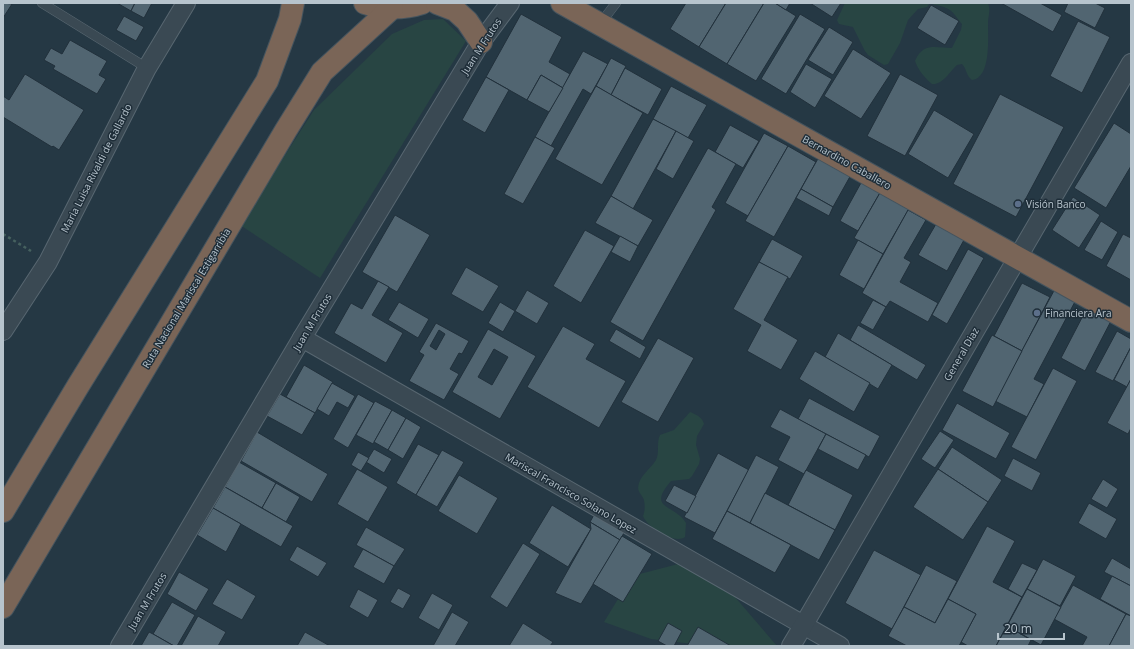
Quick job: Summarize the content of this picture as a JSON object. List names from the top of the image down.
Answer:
{
  "streets": {
    "highway": ["Bernardino Caballero", "Ruta Nacional Mariscal Estigarribia"],
    "street": [
      "Juan M Frutos",
      "Maria Luisa Rivaldi de Gallardo",
      "General Diaz",
      "Mariscal Francisco Solano Lopez"
    ]
  },
  "crossings": [
    ["Juan M Frutos", "Mariscal Francisco Solano Lopez"],
    ["Bernardino Caballero", "General Diaz"],
    ["General Diaz", "Mariscal Francisco Solano Lopez"]
  ],
  "places": ["Visión Banco", "Financiera Ara"],
  "scale_bar": "20 m"
}
